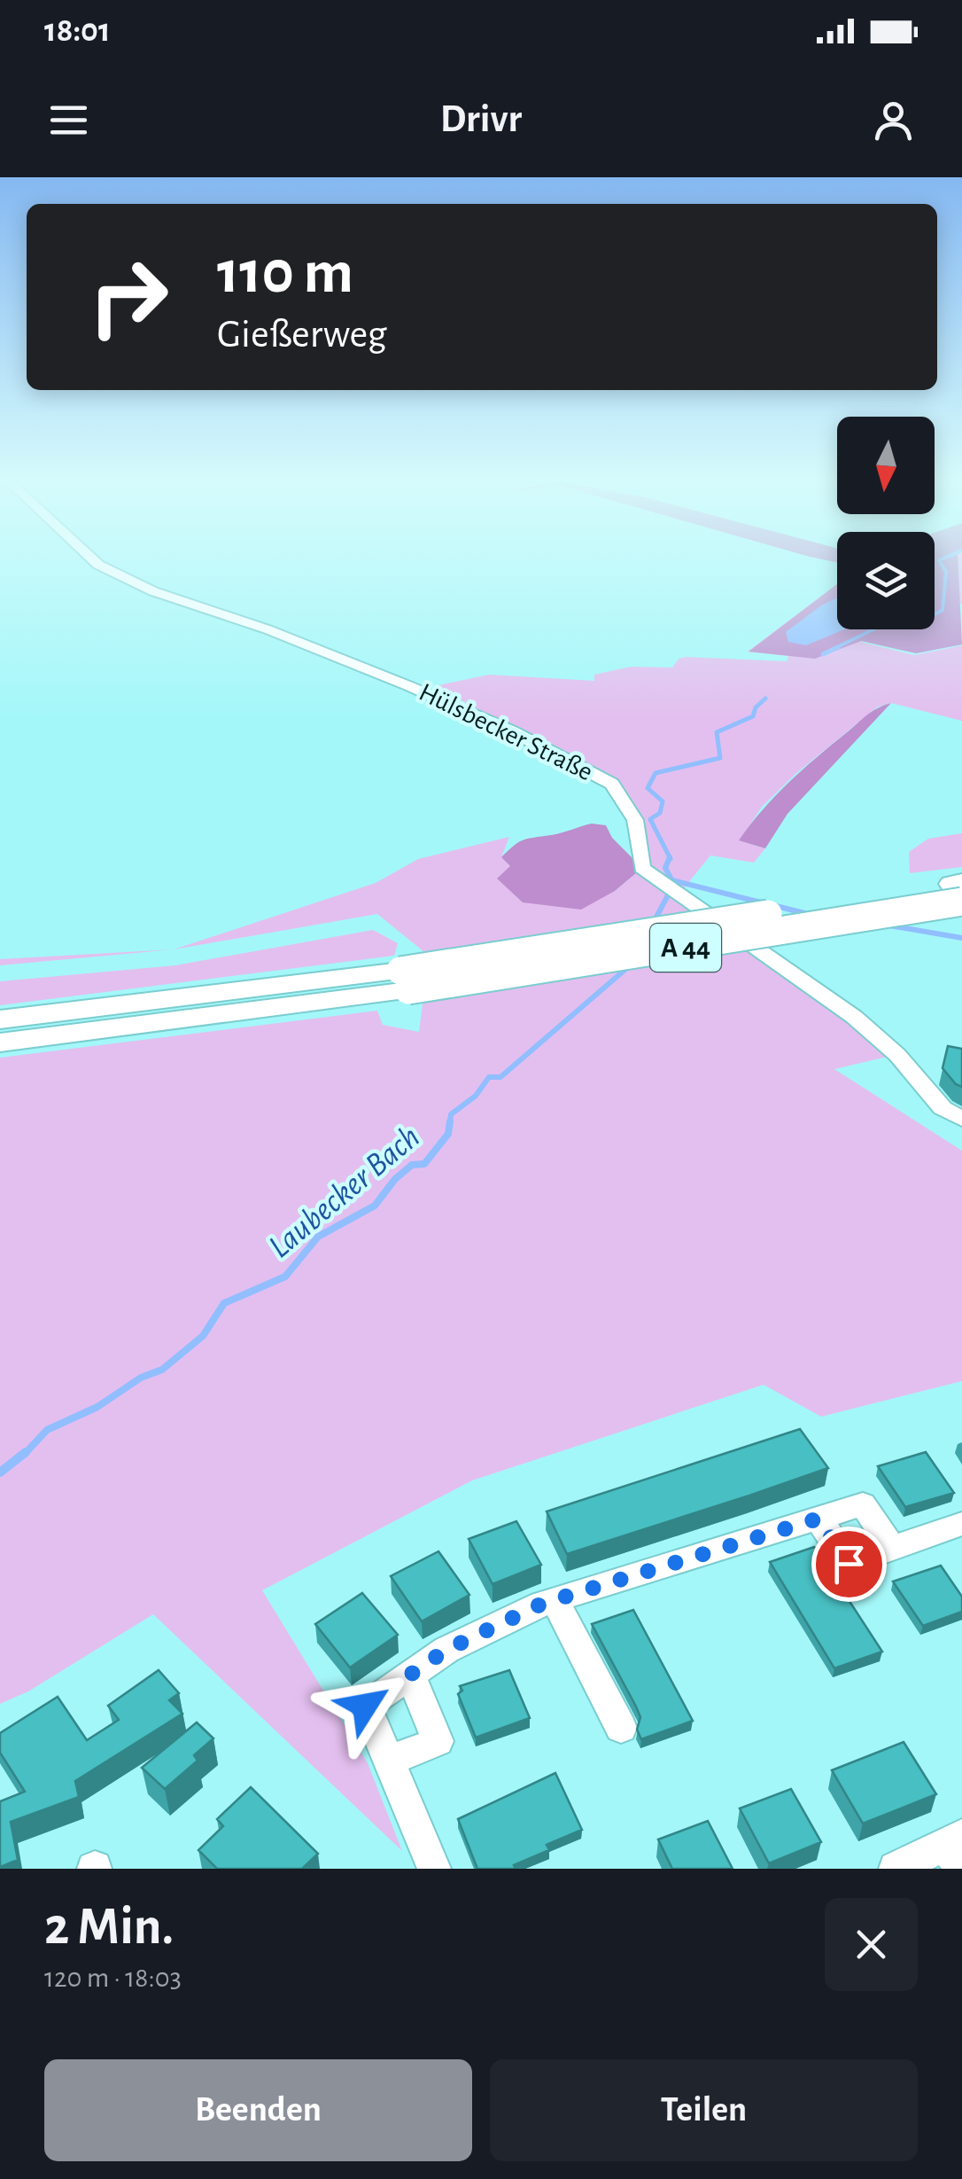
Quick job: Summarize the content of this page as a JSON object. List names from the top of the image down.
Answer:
{
  "streets": {
    "highway": ["A 44"],
    "street": ["Hülsbecker Straße"]
  },
  "water": ["Laubecker Bach"],
  "north": "bottom",
  "page": {
    "status": "18:01",
    "header": "Drivr",
    "turn": ["110 m", "Gießerweg"],
    "heading": ["2 Min.", "120 m · 18:03"],
    "buttons": ["Beenden", "Teilen"]
  }
}
